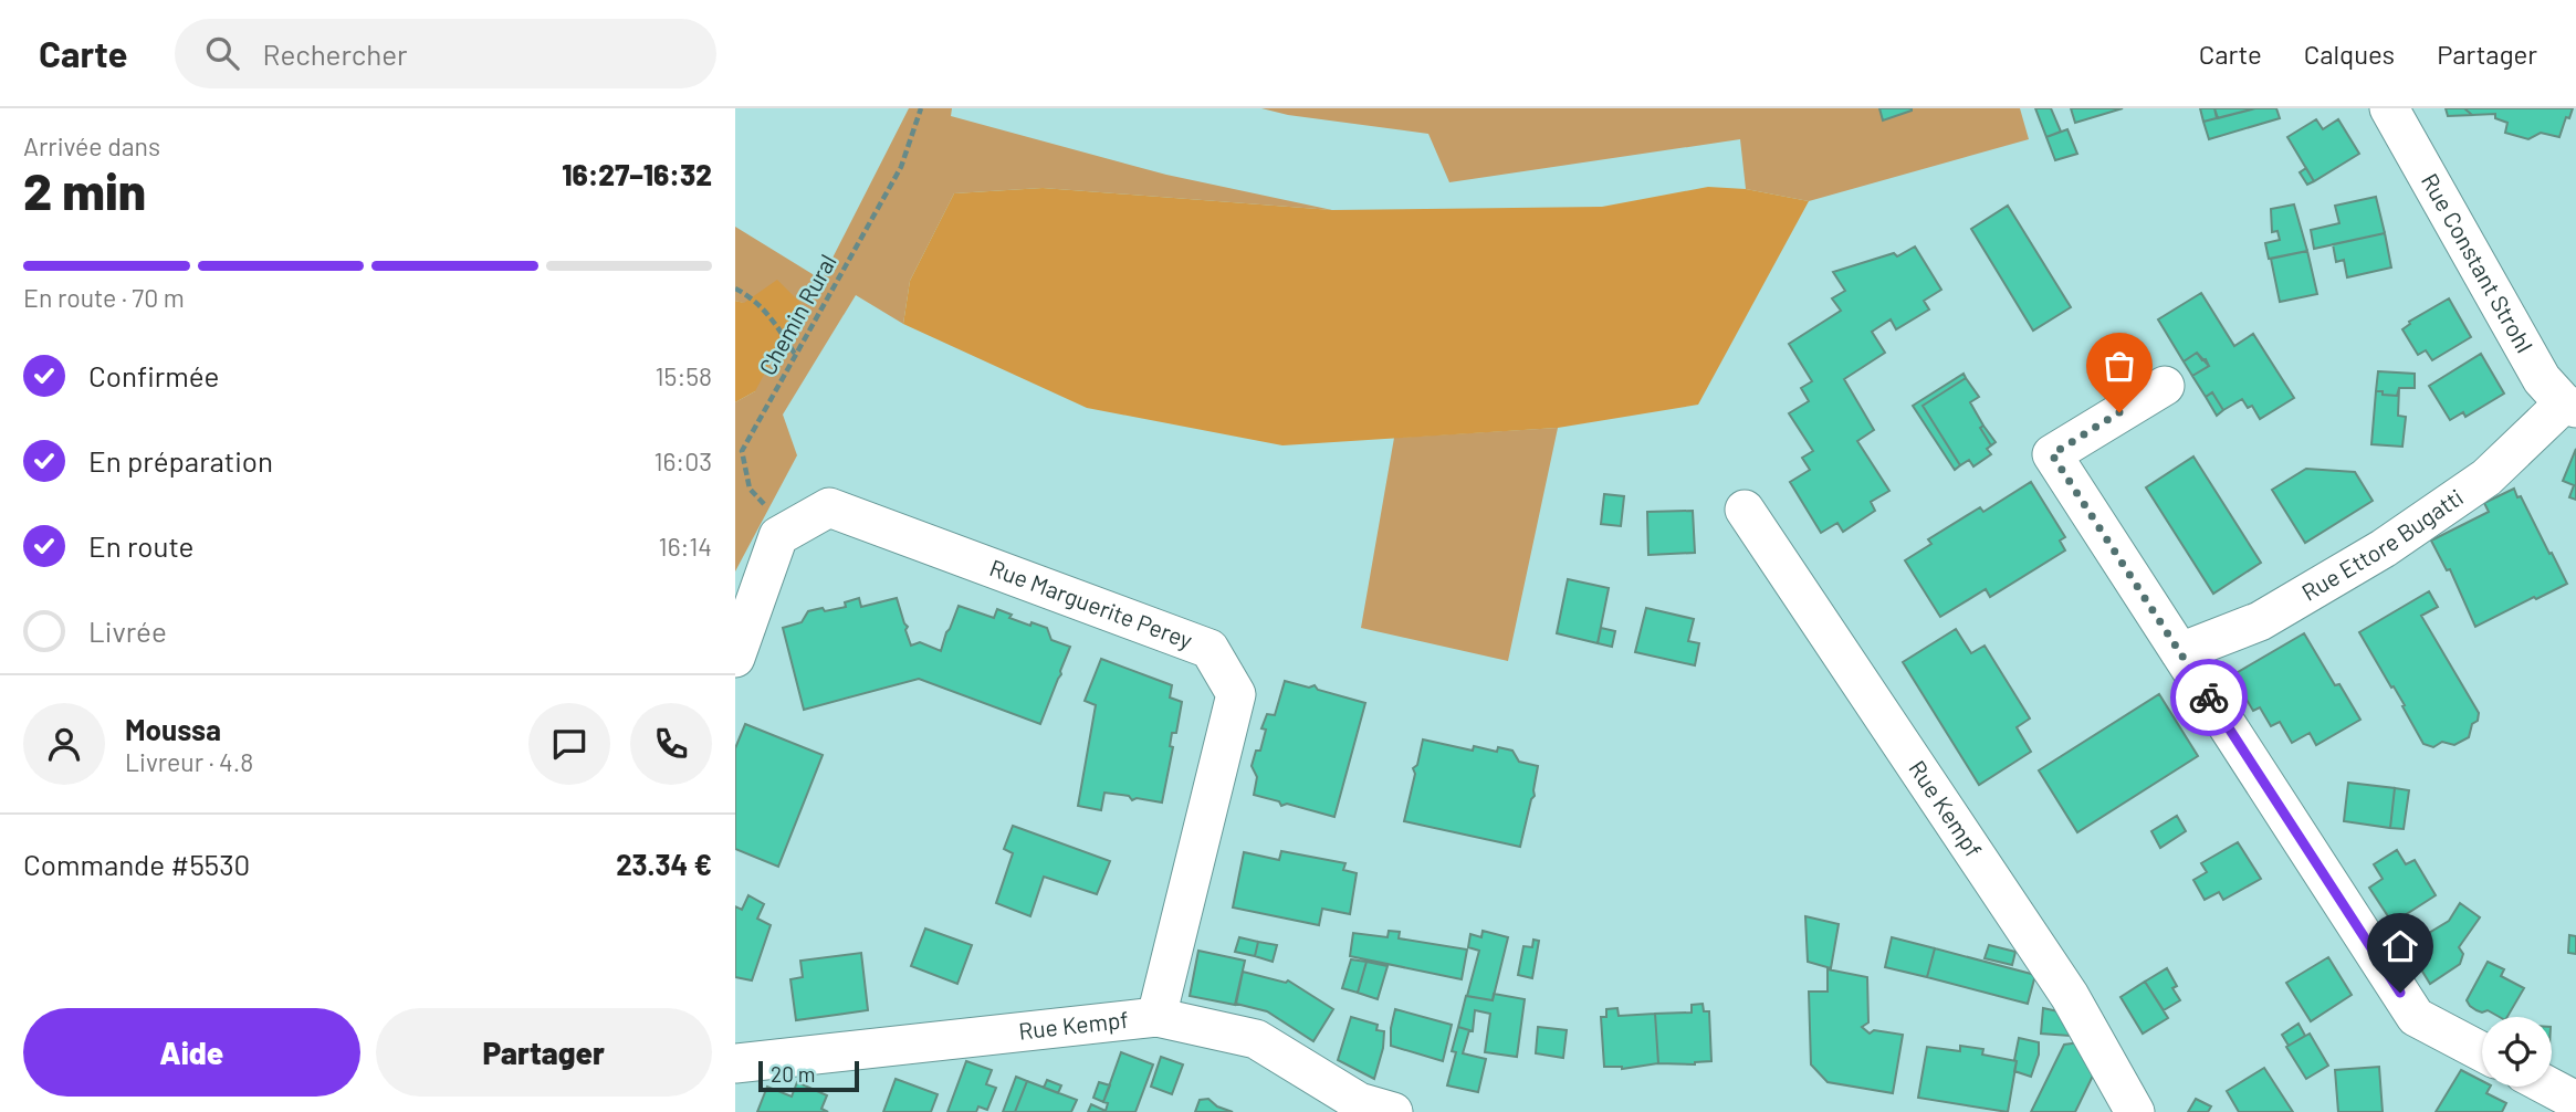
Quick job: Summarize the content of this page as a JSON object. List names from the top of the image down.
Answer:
{
  "streets": {
    "street": [
      "Rue Constant Strohl",
      "Rue Ettore Bugatti",
      "Rue Marguerite Perey",
      "Rue Kempf"
    ],
    "path": ["Chemin Rural"]
  },
  "crossings": [
    ["Rue Constant Strohl", "Rue Ettore Bugatti"],
    ["Chemin Rural", "Rue Marguerite Perey"],
    ["Rue Marguerite Perey", "Rue Kempf"]
  ],
  "scale_bar": "20 m",
  "page": {
    "header": "Carte",
    "search": "Rechercher",
    "nav": ["Carte", "Calques", "Partager"],
    "heading": ["2 min", "Arrivée dans", "16:27–16:32"],
    "panel": [
      "Moussa",
      "Livreur · 4.8",
      "Commande #5530",
      "23.34 €"
    ],
    "bar": "En route · 70 m",
    "list": [
      ["Confirmée", "15:58"],
      ["En préparation", "16:03"],
      ["En route", "16:14"],
      "Livrée"
    ],
    "buttons": ["Aide", "Partager"],
    "scale": "20 m"
  }
}
